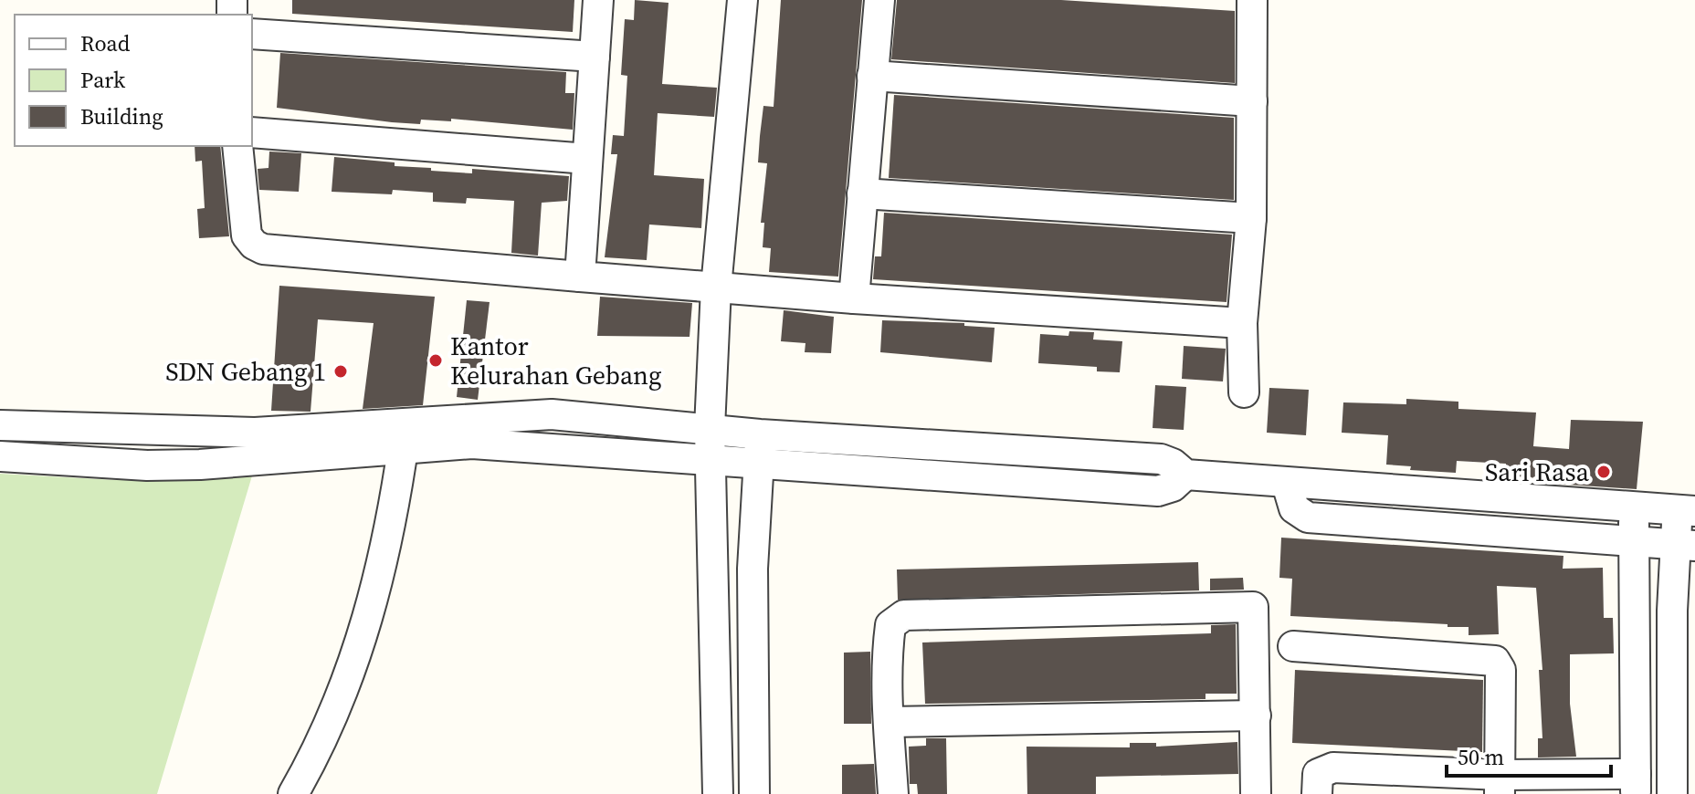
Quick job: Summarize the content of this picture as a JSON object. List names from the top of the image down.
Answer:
{
  "places": ["Kantor Kelurahan Gebang", "SDN Gebang 1", "Sari Rasa"],
  "legend": ["Road", "Park", "Building"],
  "scale_bar": "50 m"
}
